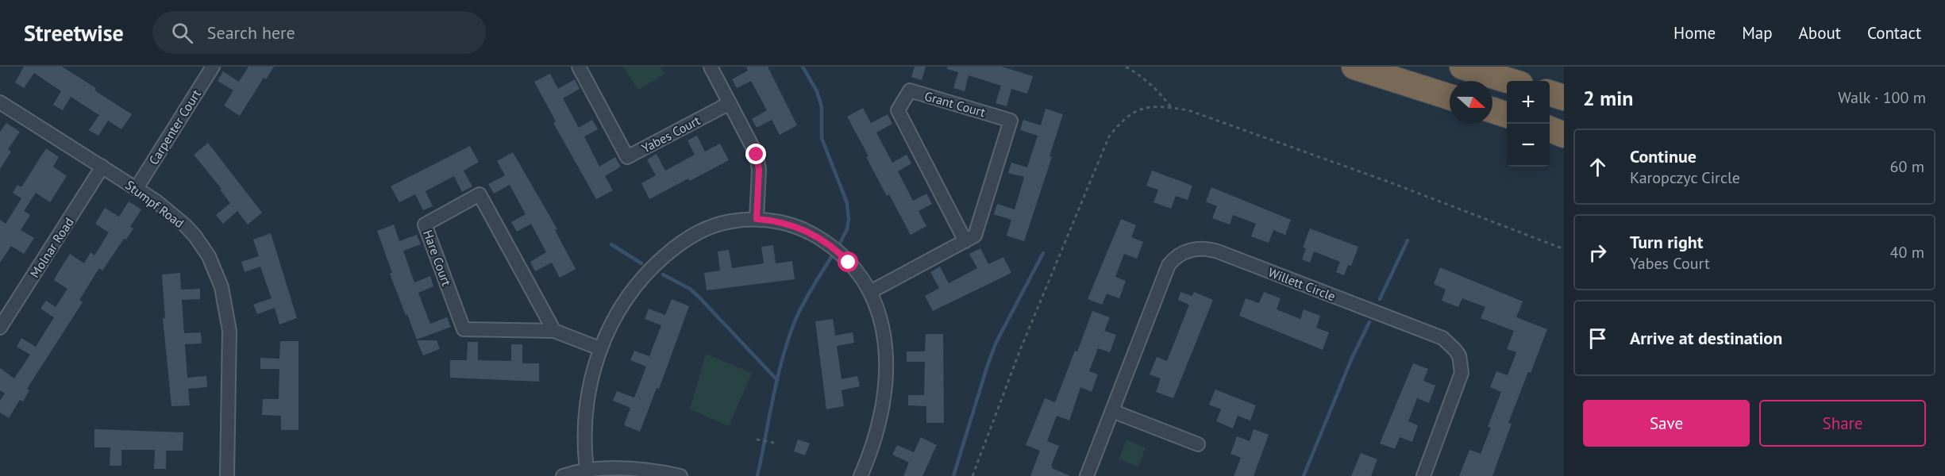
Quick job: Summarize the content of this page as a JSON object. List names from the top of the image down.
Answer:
{
  "streets": {
    "street": [
      "Grant Court",
      "Carpenter Court",
      "Yabes Court",
      "Stumpf Road",
      "Molnar Road",
      "Hare Court",
      "Willett Circle"
    ]
  },
  "crossings": [
    ["Carpenter Court", "Stumpf Road"],
    ["Stumpf Road", "Molnar Road"]
  ],
  "north": "right",
  "page": {
    "header": "Streetwise",
    "search": "Search here",
    "nav": [
      "Home",
      "Map",
      "About",
      "Contact"
    ],
    "heading": ["2 min", "Walk · 100 m"],
    "map_buttons": ["+", "−"],
    "list": [
      ["Continue", "Karopczyc Circle", "60 m"],
      ["Turn right", "Yabes Court", "40 m"],
      "Arrive at destination"
    ],
    "buttons": ["Save", "Share"]
  }
}
